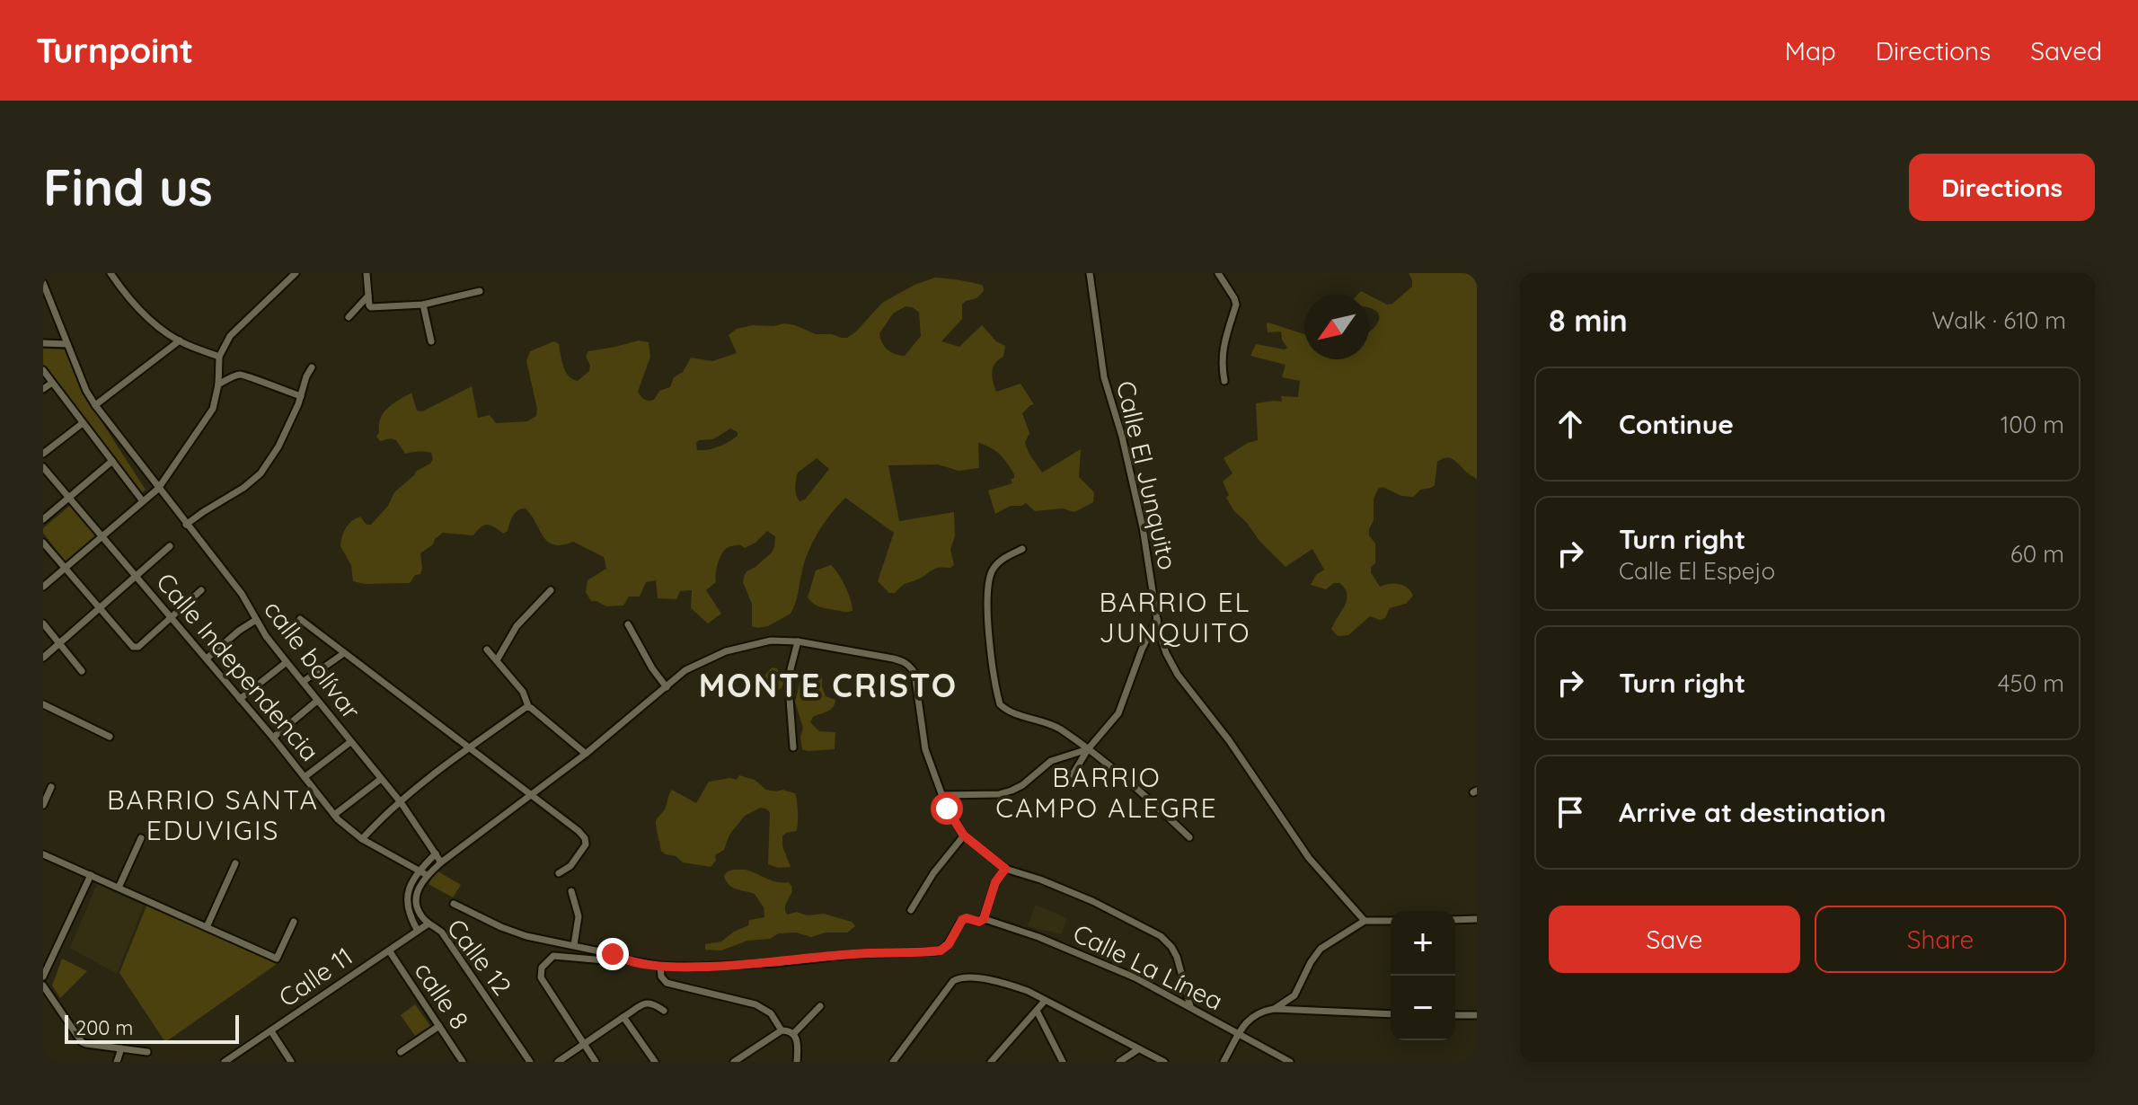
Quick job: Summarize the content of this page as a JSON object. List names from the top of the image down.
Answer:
{
  "streets": {
    "street": [
      "Calle El Junquito",
      "calle bolívar",
      "Calle Independencia",
      "Calle 12",
      "Calle La Línea",
      "Calle 11",
      "calle 8"
    ]
  },
  "crossings": [
    ["Calle Independencia", "Calle 12"],
    ["Calle 12", "Calle 11"],
    ["Calle 11", "calle 8"]
  ],
  "districts": [
    "BARRIO EL JUNQUITO",
    "MONTE CRISTO",
    "BARRIO CAMPO ALEGRE",
    "BARRIO SANTA EDUVIGIS"
  ],
  "scale_bar": "200 m",
  "north": "bottom left",
  "page": {
    "header": "Turnpoint",
    "nav": ["Map", "Directions", "Saved"],
    "buttons": [
      "Directions",
      ["Save", "Share"]
    ],
    "title": "Find us",
    "heading": ["8 min", "Walk · 610 m"],
    "list": [
      ["Continue", "100 m"],
      ["Turn right", "Calle El Espejo", "60 m"],
      ["Turn right", "450 m"],
      "Arrive at destination"
    ],
    "map_buttons": ["+", "−"],
    "scale": "200 m"
  }
}
